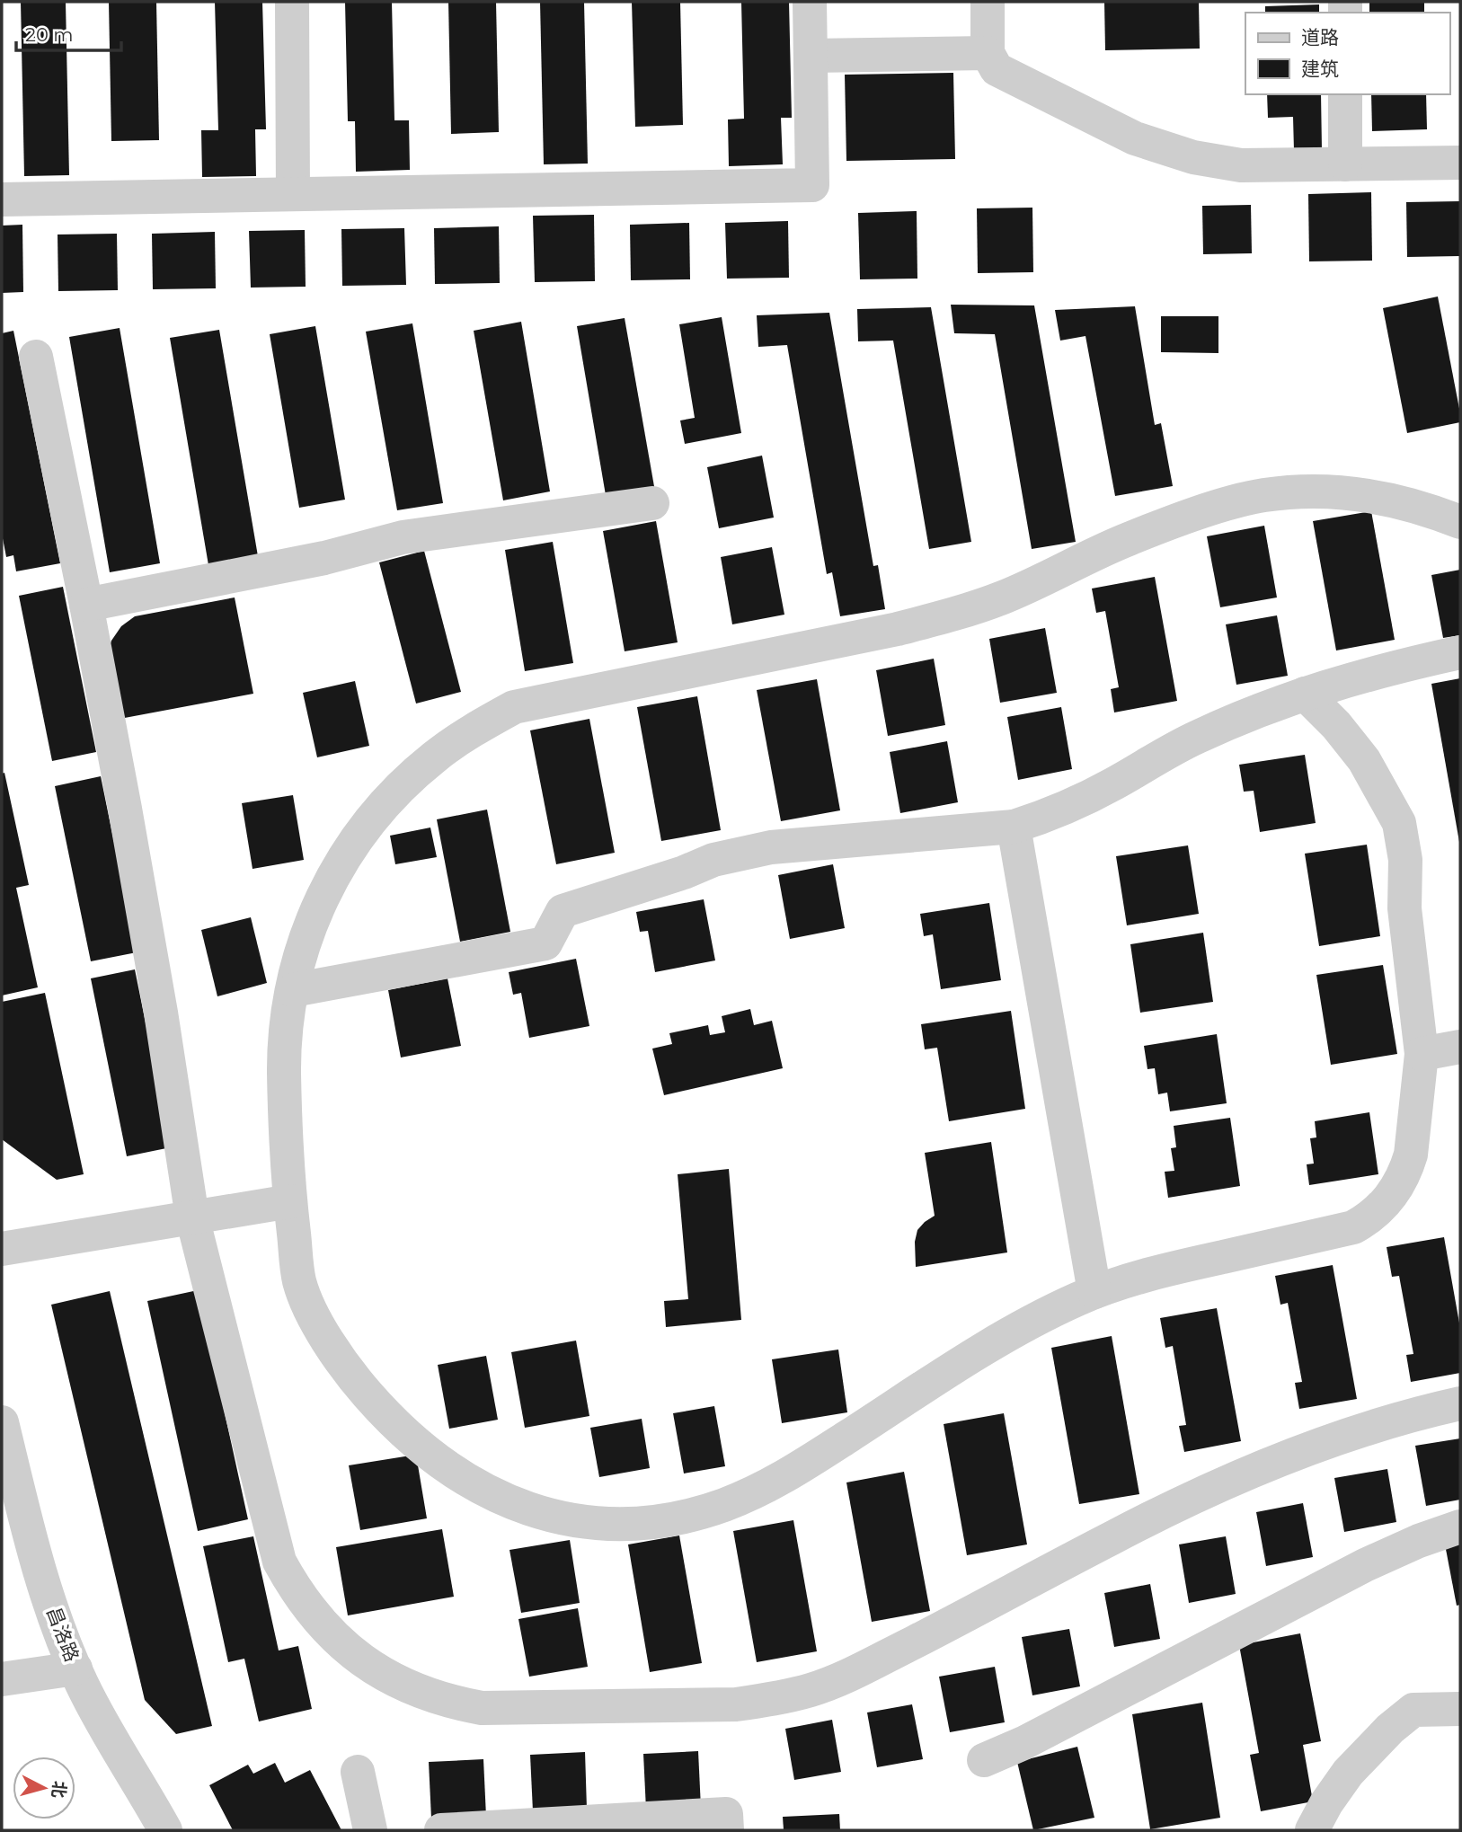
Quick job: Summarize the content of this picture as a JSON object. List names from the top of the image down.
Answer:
{
  "streets": {
    "street": ["昌洛路"]
  },
  "legend": ["道路", "建筑"],
  "scale_bar": "20 m",
  "north": "right"
}
